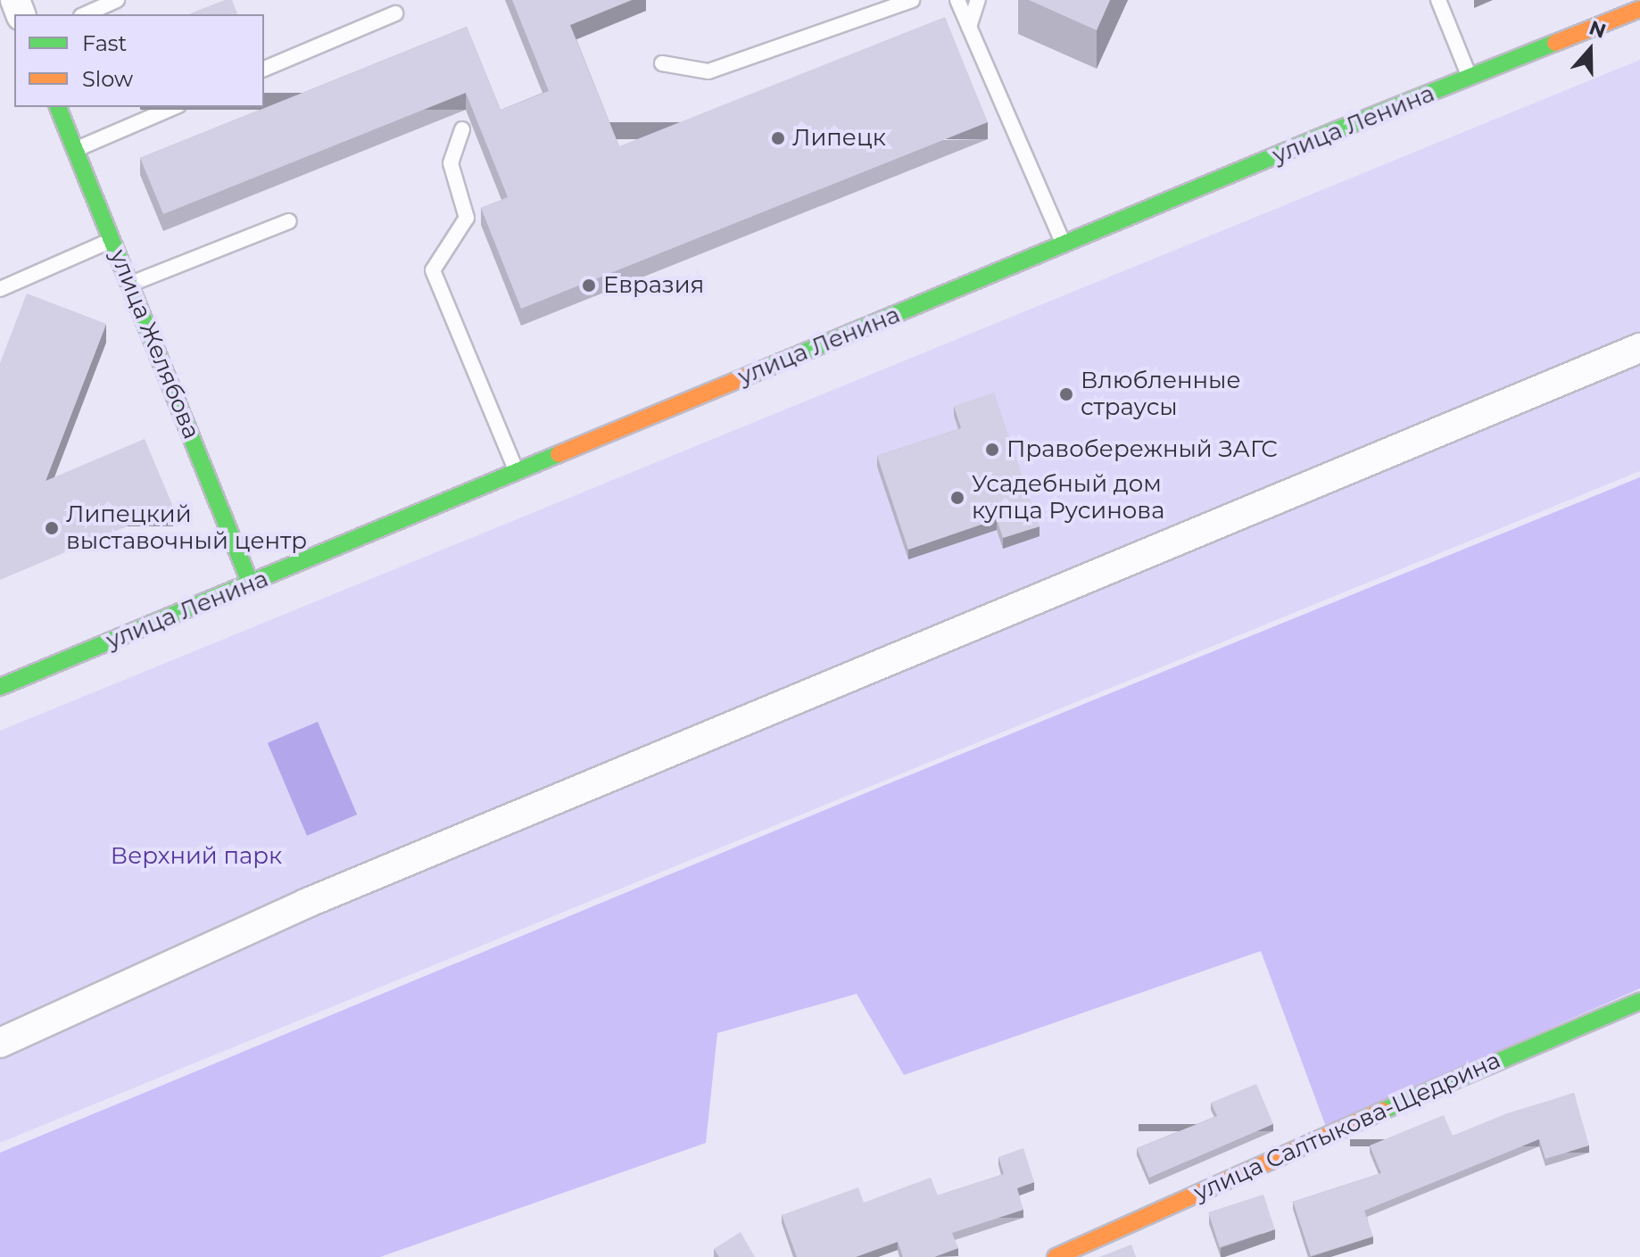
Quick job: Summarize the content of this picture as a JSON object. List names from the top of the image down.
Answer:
{
  "streets": {
    "street": ["улица Ленина", "улица Желябова", "улица Салтыкова-Щедрина"]
  },
  "crossings": [
    ["улица Ленина", "улица Желябова"]
  ],
  "parks": ["Верхний парк"],
  "places": [
    "Липецк",
    "Евразия",
    "Влюбленные страусы",
    "Правобережный ЗАГС",
    "Усадебный дом купца Русинова",
    "Липецкий выставочный центр"
  ],
  "legend": ["Fast", "Slow"],
  "north": "top"
}
